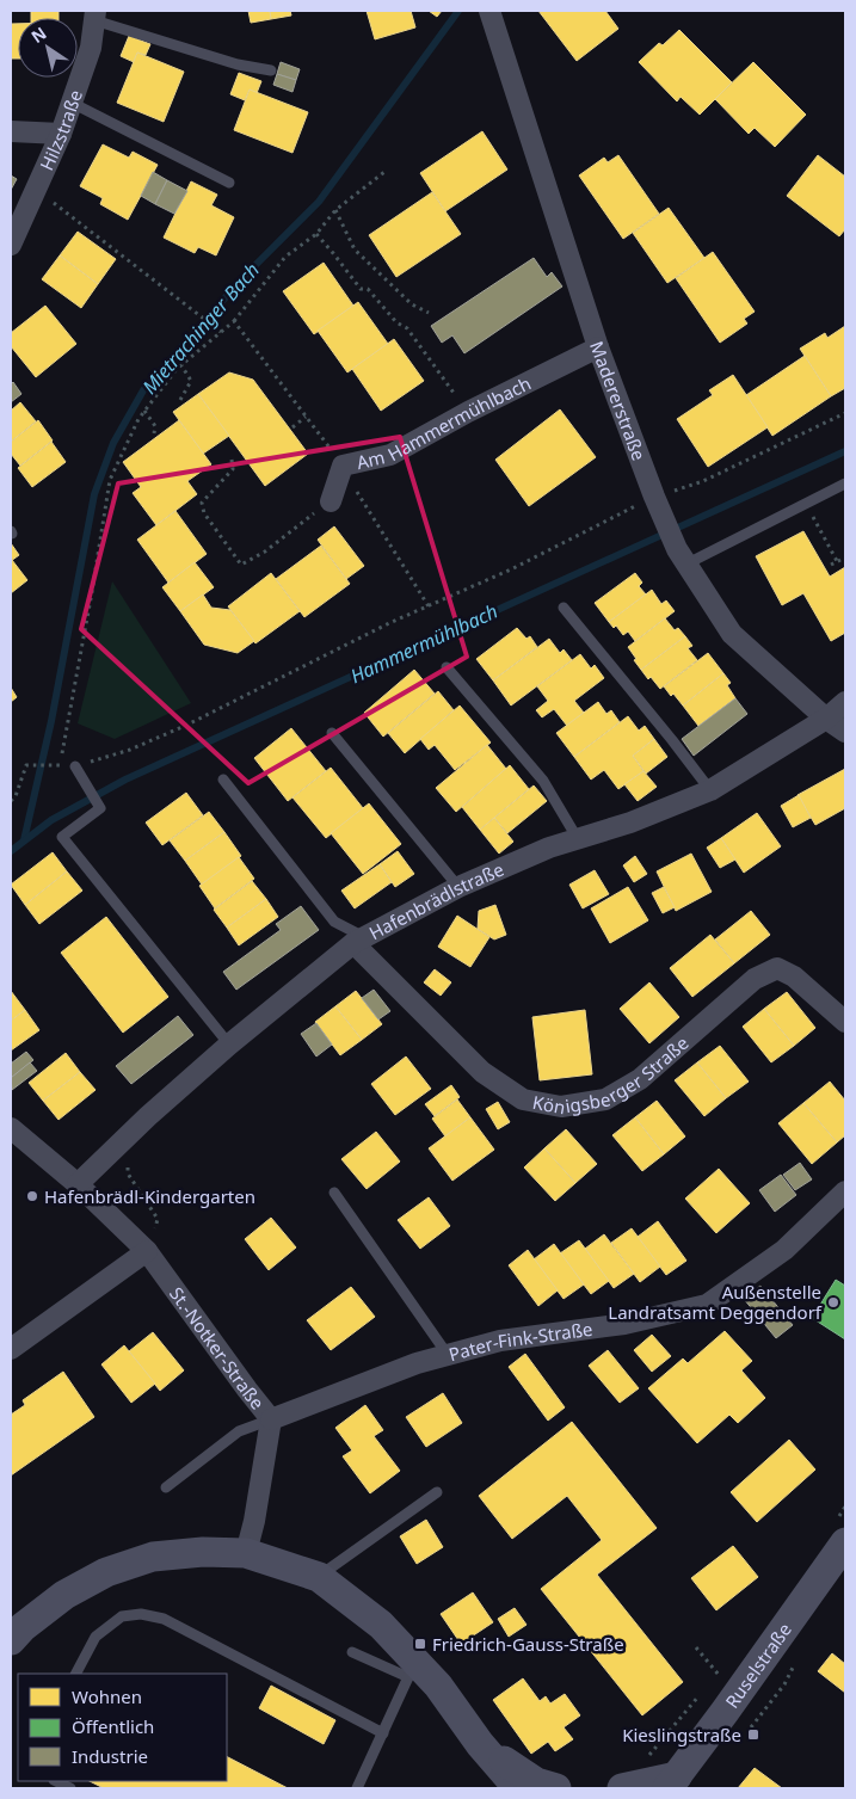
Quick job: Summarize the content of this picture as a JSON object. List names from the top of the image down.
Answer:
{
  "streets": {
    "main road": ["Ruselstraße"],
    "street": [
      "Hilzstraße",
      "Madererstraße",
      "Am Hammermühlbach",
      "Hafenbrädlstraße",
      "Königsberger Straße",
      "Pater-Fink-Straße",
      "St.-Notker-Straße"
    ]
  },
  "crossings": [
    ["Madererstraße", "Am Hammermühlbach"],
    ["Madererstraße", "Hafenbrädlstraße"],
    ["Hafenbrädlstraße", "Königsberger Straße"],
    ["Hafenbrädlstraße", "St.-Notker-Straße"],
    ["Pater-Fink-Straße", "St.-Notker-Straße"]
  ],
  "water": ["Mietrachinger Bach", "Hammermühlbach"],
  "places": {
    "other": ["Hafenbrädl-Kindergarten", "Außenstelle Landratsamt Deggendorf"],
    "transit": ["Friedrich-Gauss-Straße", "Kieslingstraße"]
  },
  "legend": ["Wohnen", "Öffentlich", "Industrie"],
  "north": "top left"
}
